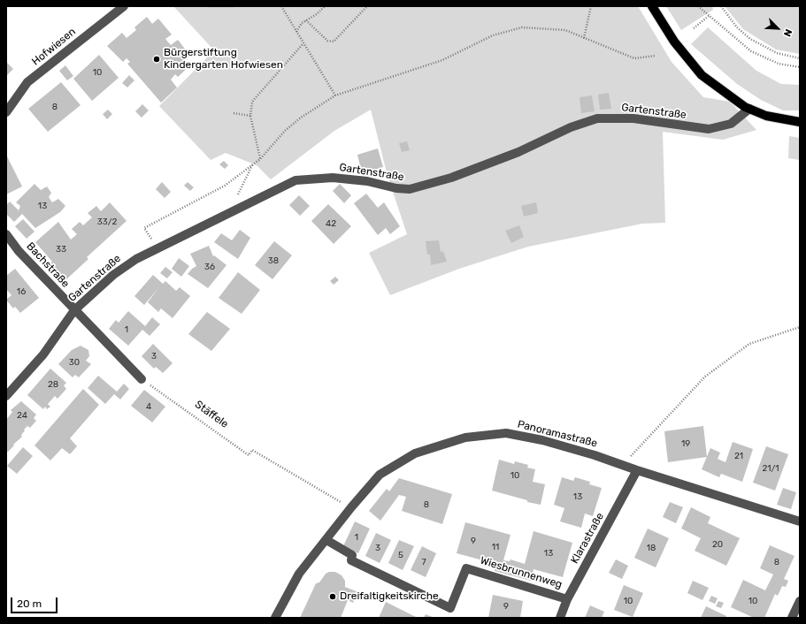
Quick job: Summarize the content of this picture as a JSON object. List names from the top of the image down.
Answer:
{
  "streets": {
    "street": [
      "Hofwiesen",
      "Gartenstraße",
      "Bachstraße",
      "Panoramastraße",
      "Klarastraße",
      "Wiesbrunnenweg"
    ],
    "path": ["Stäffele"]
  },
  "crossings": [
    ["Gartenstraße", "Bachstraße"],
    ["Stäffele", "Panoramastraße"],
    ["Panoramastraße", "Klarastraße"],
    ["Panoramastraße", "Wiesbrunnenweg"],
    ["Klarastraße", "Wiesbrunnenweg"]
  ],
  "places": ["Bürgerstiftung Kindergarten Hofwiesen", "Dreifaltigkeitskirche"],
  "house_numbers": [
    "10",
    "8",
    "13",
    "33/2",
    "42",
    "33",
    "38",
    "36",
    "16",
    "1",
    "3",
    "30",
    "28",
    "4",
    "24",
    "19",
    "21",
    "21/1",
    "10",
    "13",
    "8",
    "1",
    "9",
    "20",
    "11",
    "3",
    "18",
    "13",
    "5",
    "7",
    "8",
    "10",
    "10",
    "9"
  ],
  "scale_bar": "20 m",
  "north": "bottom right"
}
